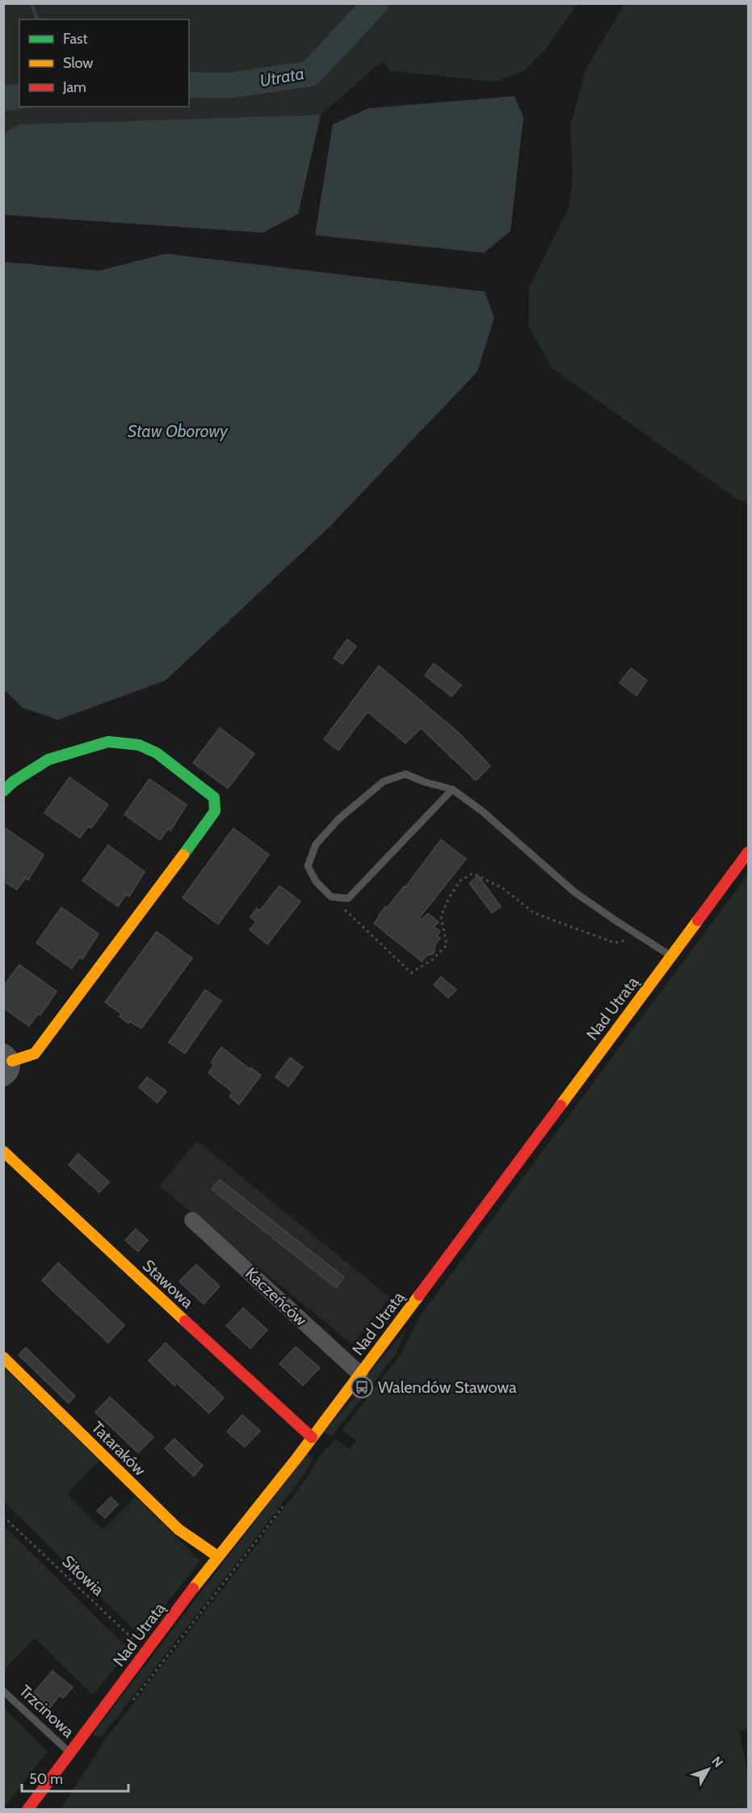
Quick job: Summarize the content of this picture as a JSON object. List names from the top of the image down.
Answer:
{
  "streets": {
    "street": [
      "Nad Utratą",
      "Stawowa",
      "Kaczeńców",
      "Tataraków"
    ],
    "lane": ["Trzcinowa"],
    "path": ["Sitowia"]
  },
  "crossings": [
    ["Nad Utratą", "Stawowa"],
    ["Nad Utratą", "Kaczeńców"],
    ["Nad Utratą", "Tataraków"],
    ["Nad Utratą", "Sitowia"],
    ["Nad Utratą", "Trzcinowa"]
  ],
  "water": ["Utrata", "Staw Oborowy"],
  "places": {
    "bus stop": ["Walendów Stawowa"]
  },
  "legend": ["Fast", "Slow", "Jam"],
  "scale_bar": "50 m",
  "north": "top right"
}
